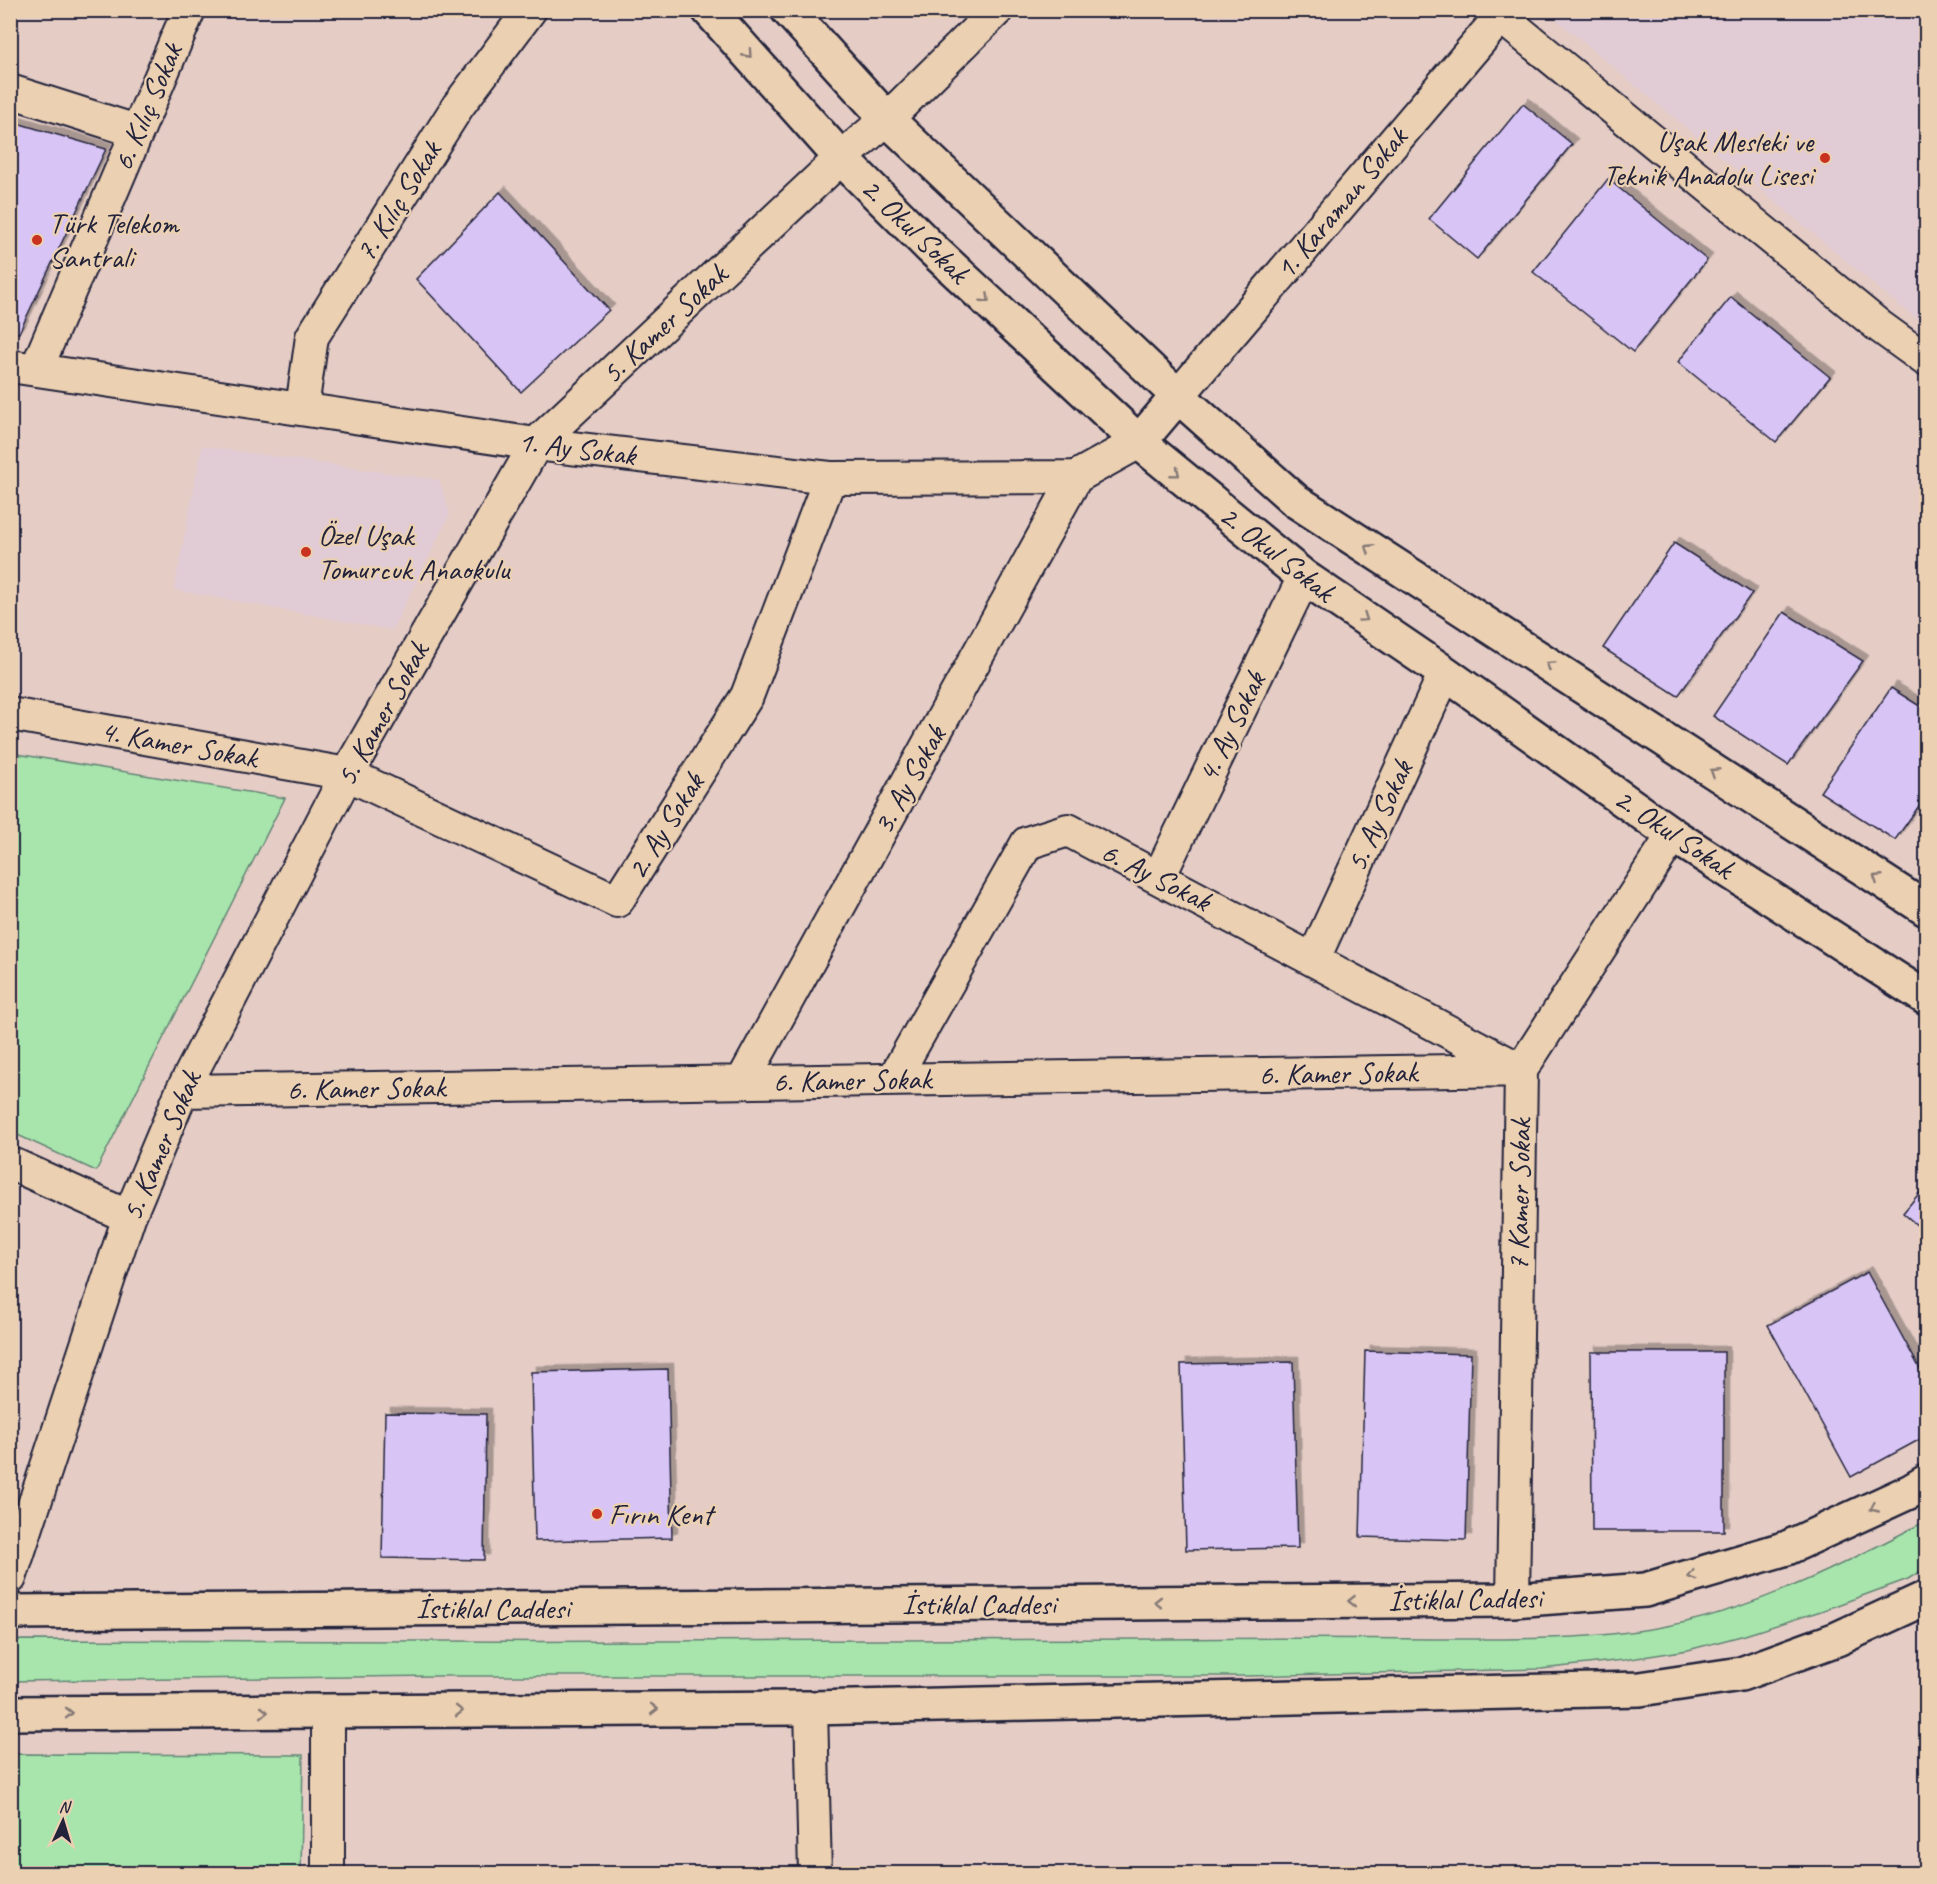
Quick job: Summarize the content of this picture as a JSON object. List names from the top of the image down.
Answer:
{
  "streets": {
    "main road": ["2. Okul Sokak", "İstiklal Caddesi"],
    "street": [
      "6. Kılıç Sokak",
      "7. Kılıç Sokak",
      "1. Karaman Sokak",
      "5. Kamer Sokak",
      "1. Ay Sokak",
      "4. Ay Sokak",
      "4. Kamer Sokak",
      "3. Ay Sokak",
      "5. Ay Sokak",
      "2. Ay Sokak",
      "6. Ay Sokak",
      "6. Kamer Sokak",
      "7 Kamer Sokak"
    ]
  },
  "crossings": [
    ["6. Kılıç Sokak", "1. Ay Sokak"],
    ["7. Kılıç Sokak", "1. Ay Sokak"],
    ["1. Karaman Sokak", "2. Okul Sokak"],
    ["2. Okul Sokak", "5. Kamer Sokak"],
    ["2. Okul Sokak", "1. Ay Sokak"],
    ["2. Okul Sokak", "4. Ay Sokak"],
    ["2. Okul Sokak", "5. Ay Sokak"],
    ["5. Kamer Sokak", "1. Ay Sokak"],
    ["5. Kamer Sokak", "4. Kamer Sokak"],
    ["5. Kamer Sokak", "2. Ay Sokak"],
    ["5. Kamer Sokak", "6. Kamer Sokak"],
    ["1. Ay Sokak", "3. Ay Sokak"],
    ["1. Ay Sokak", "2. Ay Sokak"],
    ["4. Ay Sokak", "6. Ay Sokak"],
    ["4. Kamer Sokak", "2. Ay Sokak"],
    ["3. Ay Sokak", "6. Kamer Sokak"],
    ["5. Ay Sokak", "6. Ay Sokak"],
    ["6. Ay Sokak", "6. Kamer Sokak"],
    ["6. Ay Sokak", "7 Kamer Sokak"],
    ["6. Kamer Sokak", "7 Kamer Sokak"],
    ["7 Kamer Sokak", "İstiklal Caddesi"]
  ],
  "places": [
    "Uşak Mesleki ve Teknik Anadolu Lisesi",
    "Türk Telekom Santrali",
    "Özel Uşak Tomurcuk Anaokulu",
    "Fırın Kent"
  ],
  "north": "top"
}
